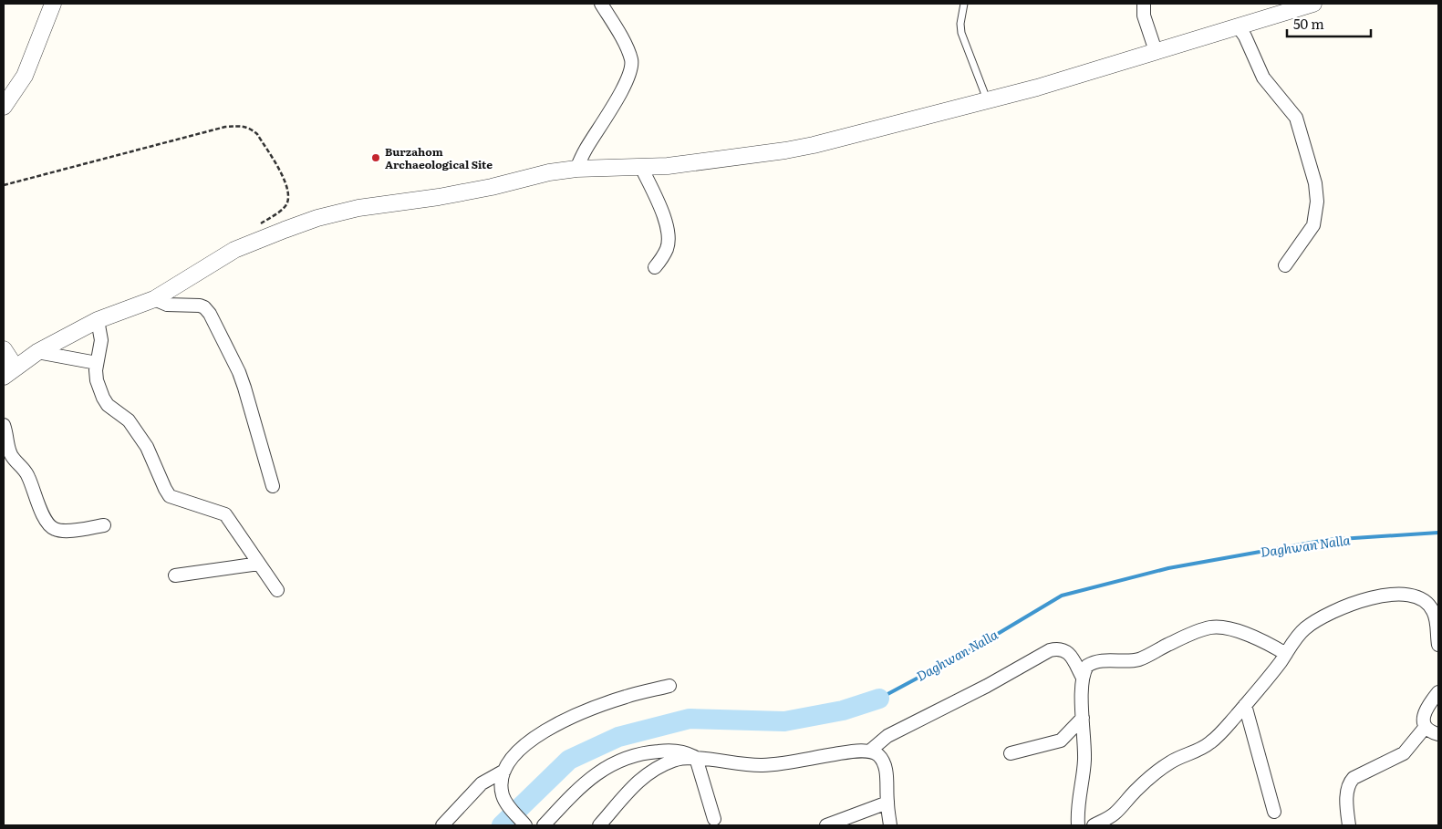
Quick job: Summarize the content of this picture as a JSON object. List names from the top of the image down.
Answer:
{
  "water": ["Daghwan Nalla"],
  "places": ["Burzahom Archaeological Site"],
  "scale_bar": "50 m"
}
